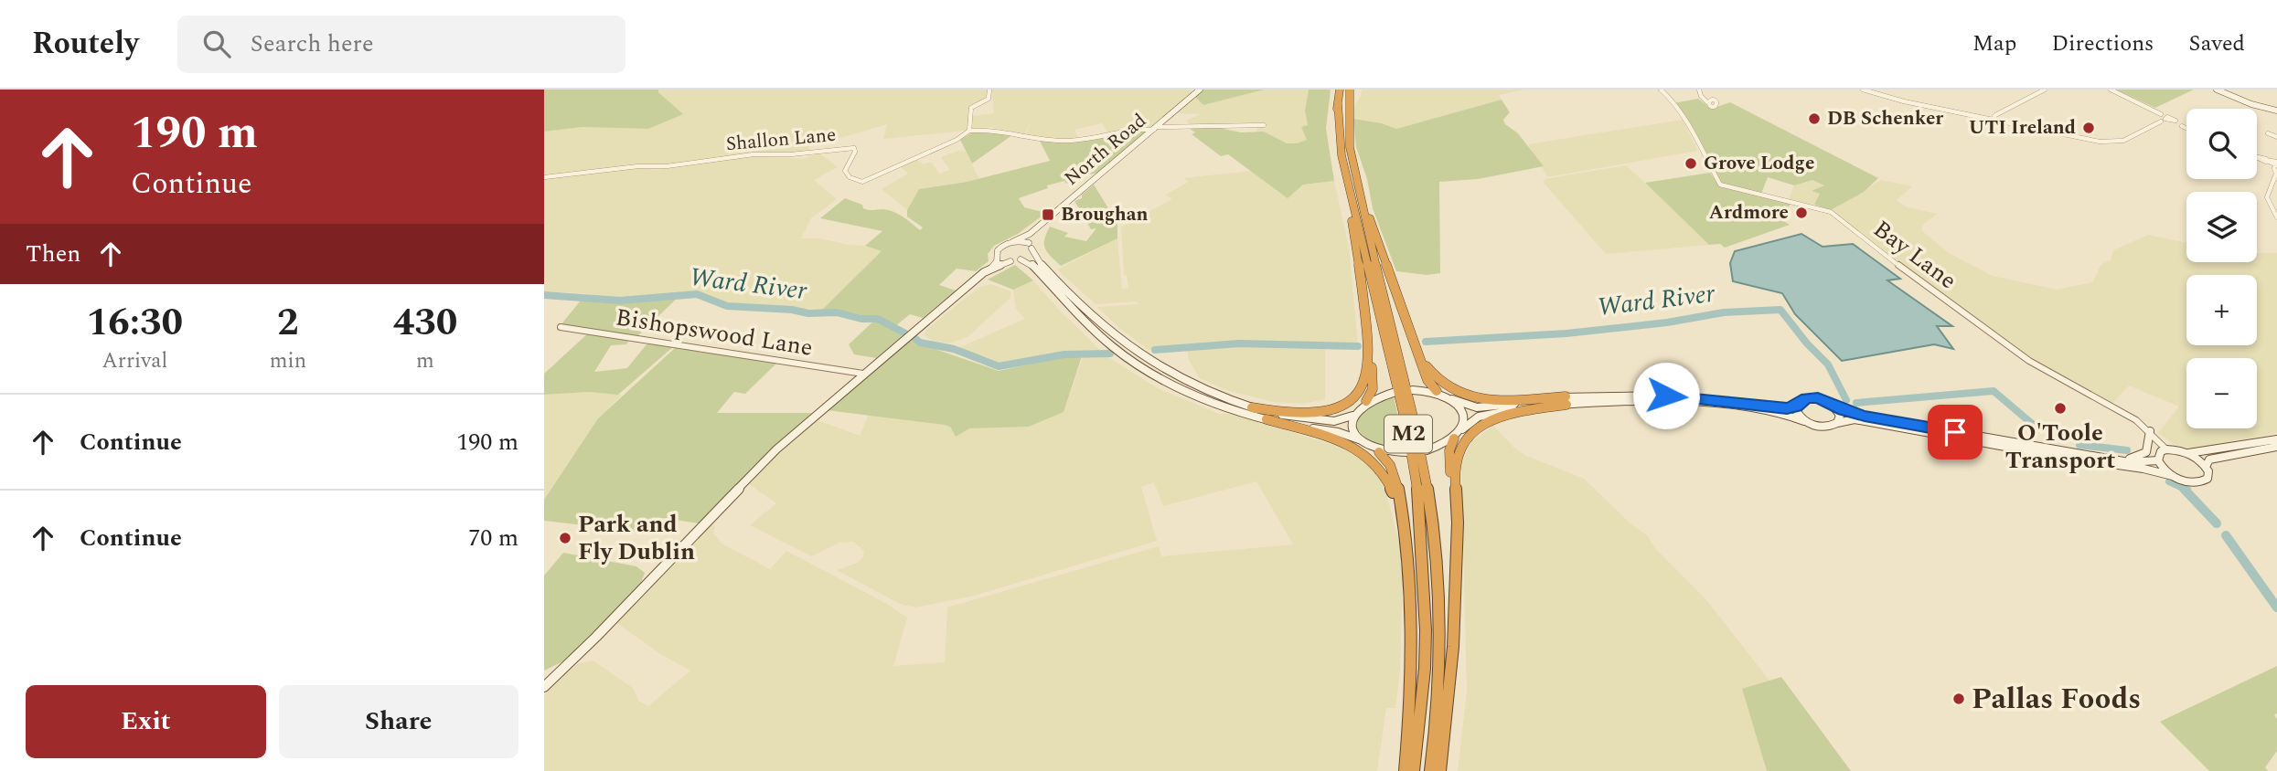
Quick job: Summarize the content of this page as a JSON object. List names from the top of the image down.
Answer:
{
  "streets": {
    "highway": ["M2"],
    "street": [
      "Shallon Lane",
      "North Road",
      "Bay Lane",
      "Bishopswood Lane"
    ]
  },
  "water": ["Ward River"],
  "places": {
    "other": [
      "DB Schenker",
      "UTI Ireland",
      "Grove Lodge",
      "Ardmore",
      "O'Toole Transport",
      "Park and Fly Dublin",
      "Pallas Foods"
    ],
    "transit": ["Broughan"]
  },
  "page": {
    "header": "Routely",
    "search": "Search here",
    "nav": ["Map", "Directions", "Saved"],
    "turn": ["190 m", "Continue"],
    "map_buttons": ["+", "−"],
    "then": "Then",
    "eta": [
      "16:30",
      "Arrival",
      "2",
      "min",
      "430",
      "m"
    ],
    "list": [
      {
        "name": "Continue",
        "value": "190 m"
      },
      {
        "name": "Continue",
        "value": "70 m"
      }
    ],
    "buttons": ["Exit", "Share"]
  }
}
